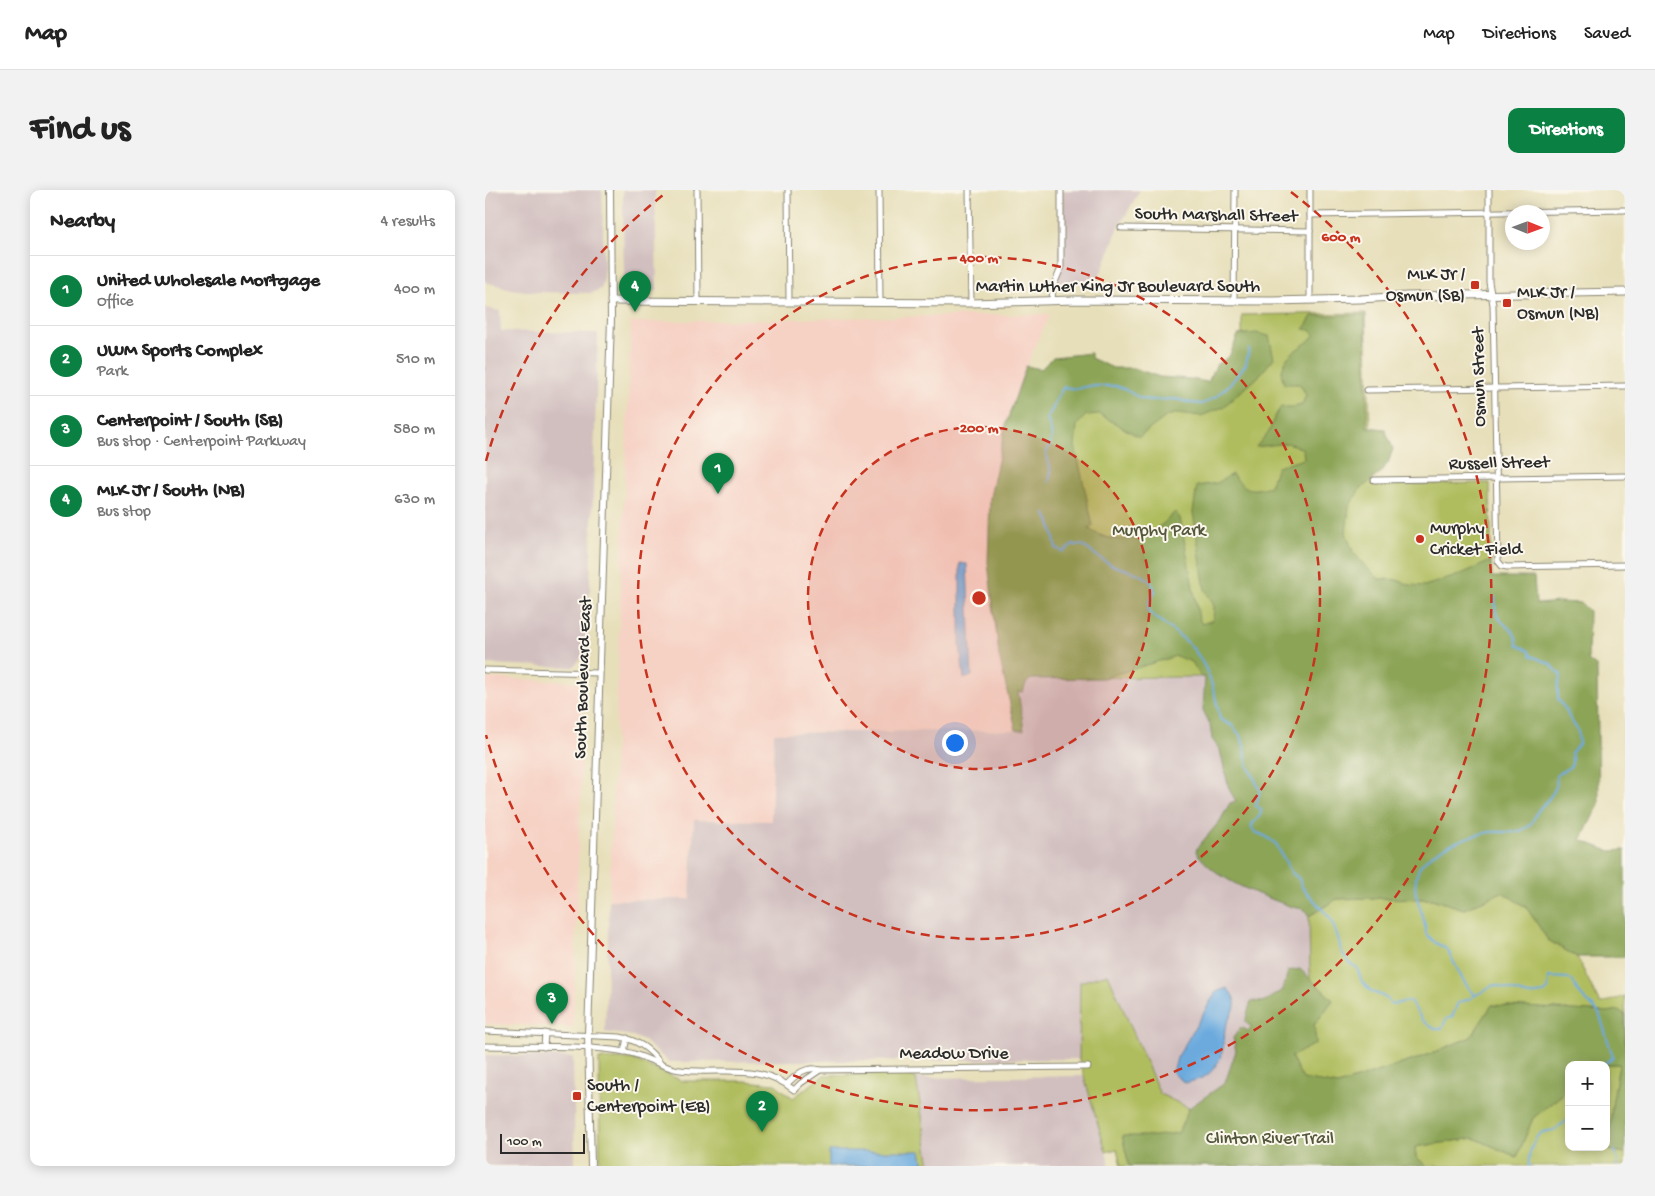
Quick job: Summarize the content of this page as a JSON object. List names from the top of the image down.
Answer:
{
  "streets": {
    "main road": ["Martin Luther King Jr Boulevard South"],
    "street": [
      "South Marshall Street",
      "Osmun Street",
      "Russell Street",
      "South Boulevard East",
      "Meadow Drive"
    ]
  },
  "crossings": [
    ["South Marshall Street", "Osmun Street"],
    ["Martin Luther King Jr Boulevard South", "Osmun Street"],
    ["Martin Luther King Jr Boulevard South", "South Boulevard East"],
    ["Osmun Street", "Russell Street"]
  ],
  "parks": ["Murphy Park", "Clinton River Trail"],
  "places": {
    "transit": ["MLK Jr / Osmun (SB)", "MLK Jr / Osmun (NB)", "South / Centerpoint (EB)"],
    "other": ["Murphy Cricket Field"]
  },
  "scale_bar": "100 m",
  "north": "right",
  "page": {
    "header": "Map",
    "nav": ["Map", "Directions", "Saved"],
    "buttons": "Directions",
    "title": "Find us",
    "heading": ["Nearby", "4 results"],
    "list": [
      {
        "mark": "1",
        "name": "United Wholesale Mortgage",
        "note": "Office",
        "value": "400 m"
      },
      {
        "mark": "2",
        "name": "UWM Sports Complex",
        "note": "Park",
        "value": "510 m"
      },
      {
        "mark": "3",
        "name": "Centerpoint / South (SB)",
        "note": "Bus stop · Centerpoint Parkway",
        "value": "580 m"
      },
      {
        "mark": "4",
        "name": "MLK Jr / South (NB)",
        "note": "Bus stop",
        "value": "630 m"
      }
    ],
    "pins": [
      "4",
      "1",
      "3",
      "2"
    ],
    "map_buttons": ["+", "−"],
    "scale": "100 m"
  },
  "rings": ["600 m", "400 m", "200 m"]
}
